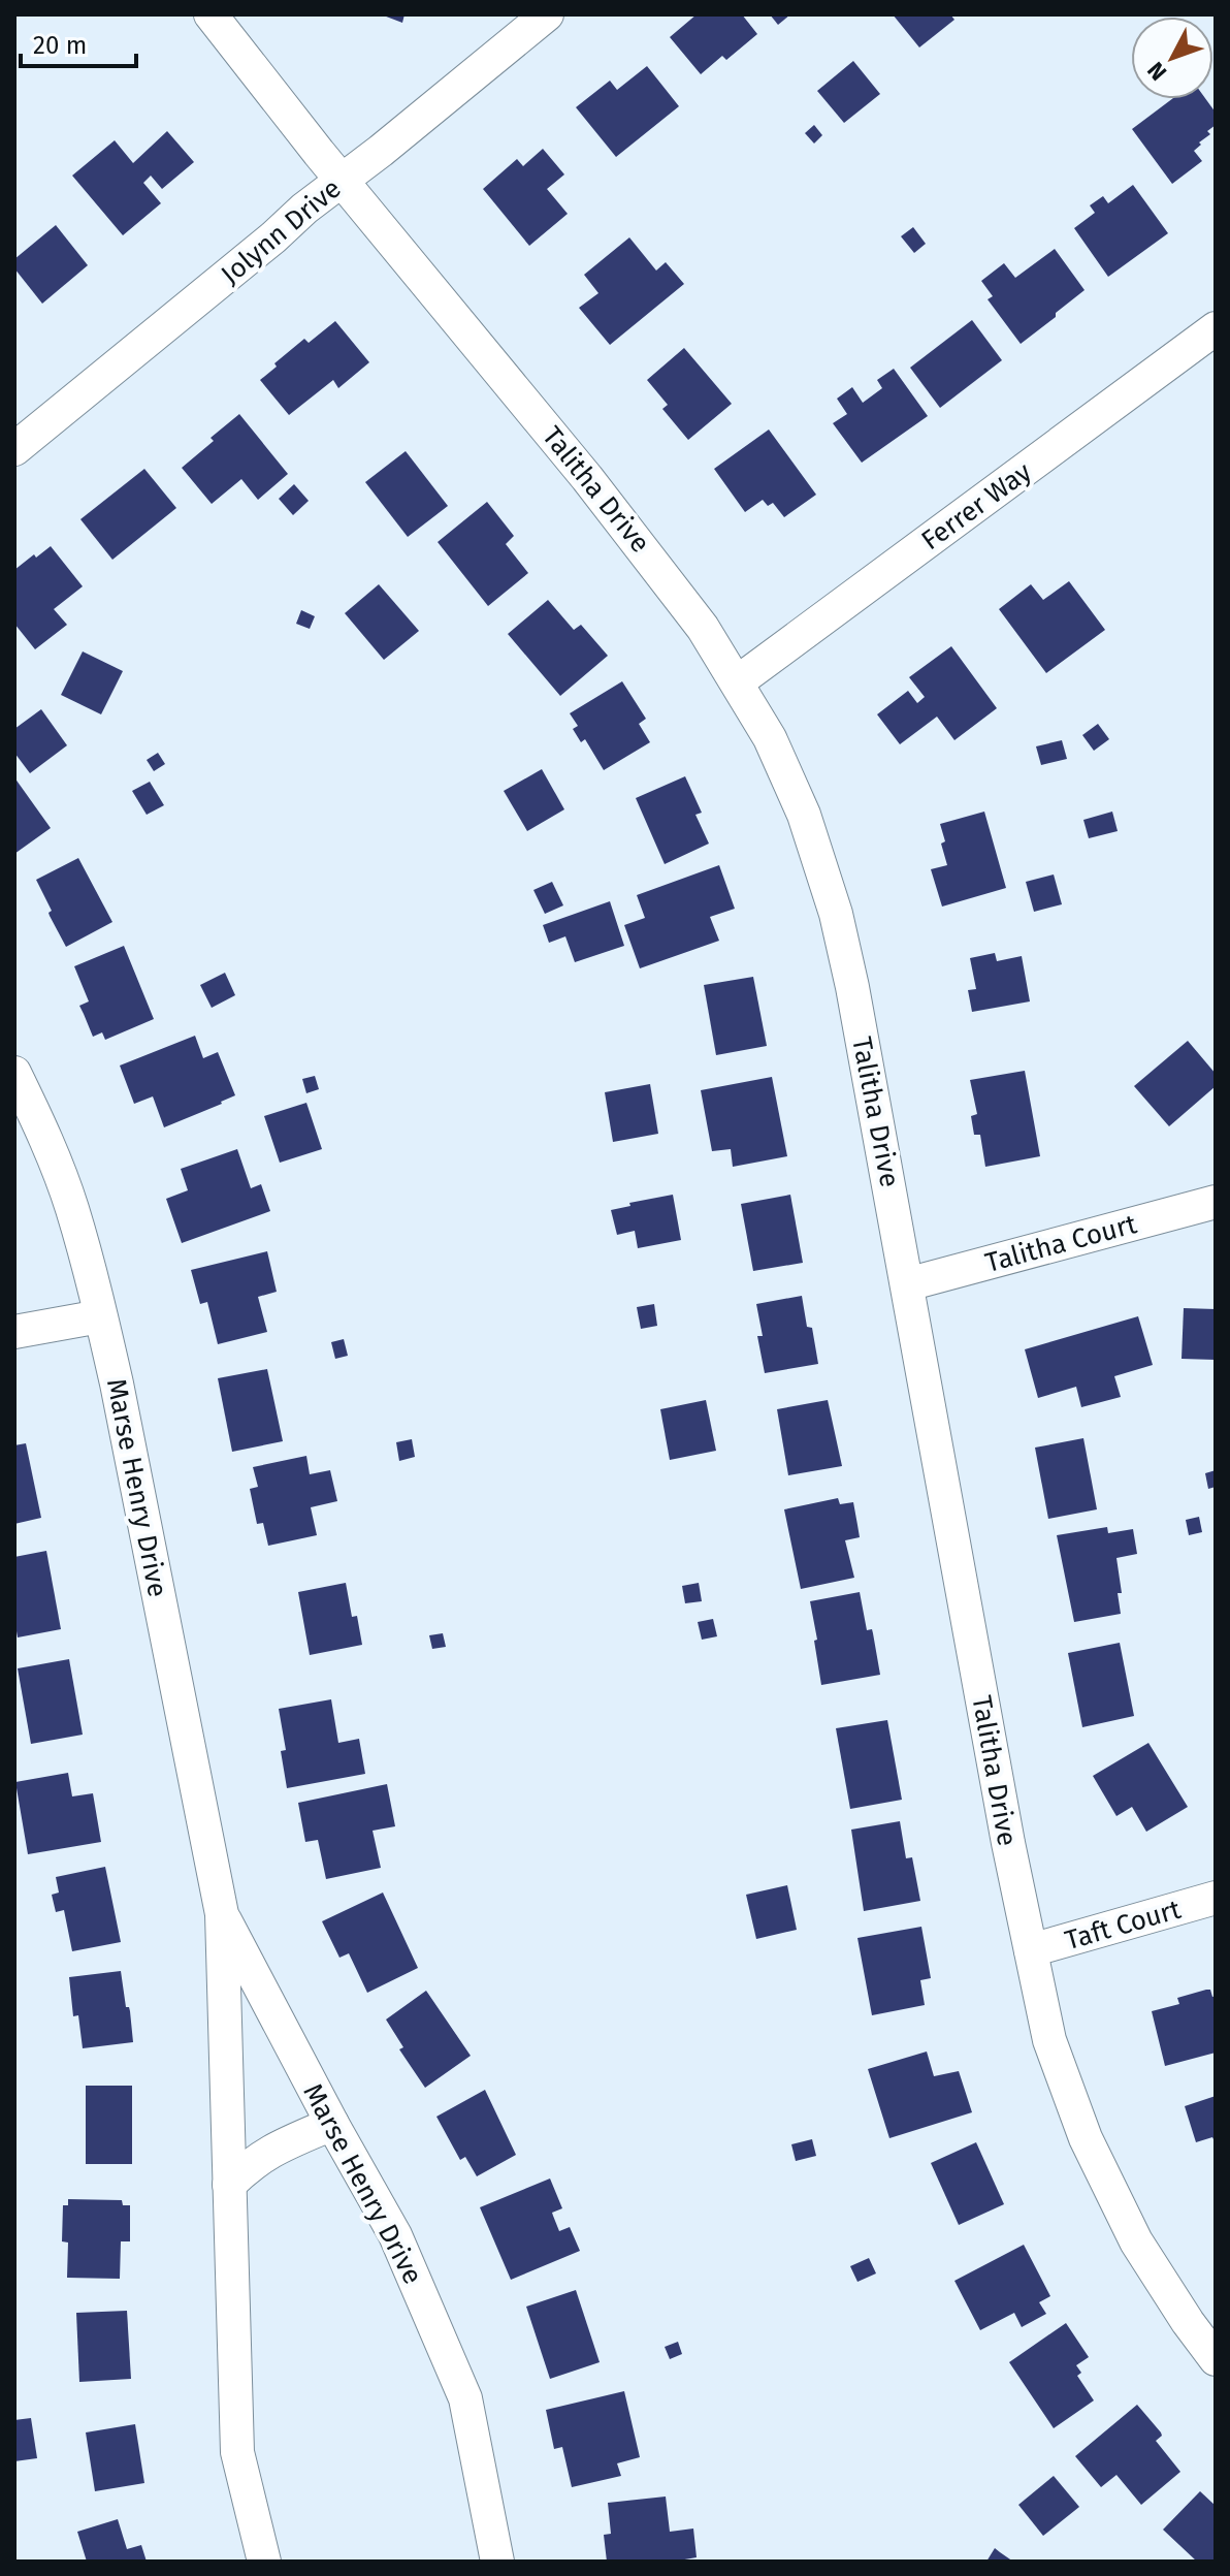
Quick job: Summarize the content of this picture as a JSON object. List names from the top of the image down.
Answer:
{
  "streets": {
    "street": [
      "Jolynn Drive",
      "Talitha Drive",
      "Ferrer Way",
      "Talitha Court",
      "Marse Henry Drive",
      "Taft Court"
    ]
  },
  "crossings": [
    ["Jolynn Drive", "Talitha Drive"],
    ["Talitha Drive", "Ferrer Way"],
    ["Talitha Drive", "Talitha Court"],
    ["Talitha Drive", "Taft Court"]
  ],
  "scale_bar": "20 m",
  "north": "bottom left"
}
